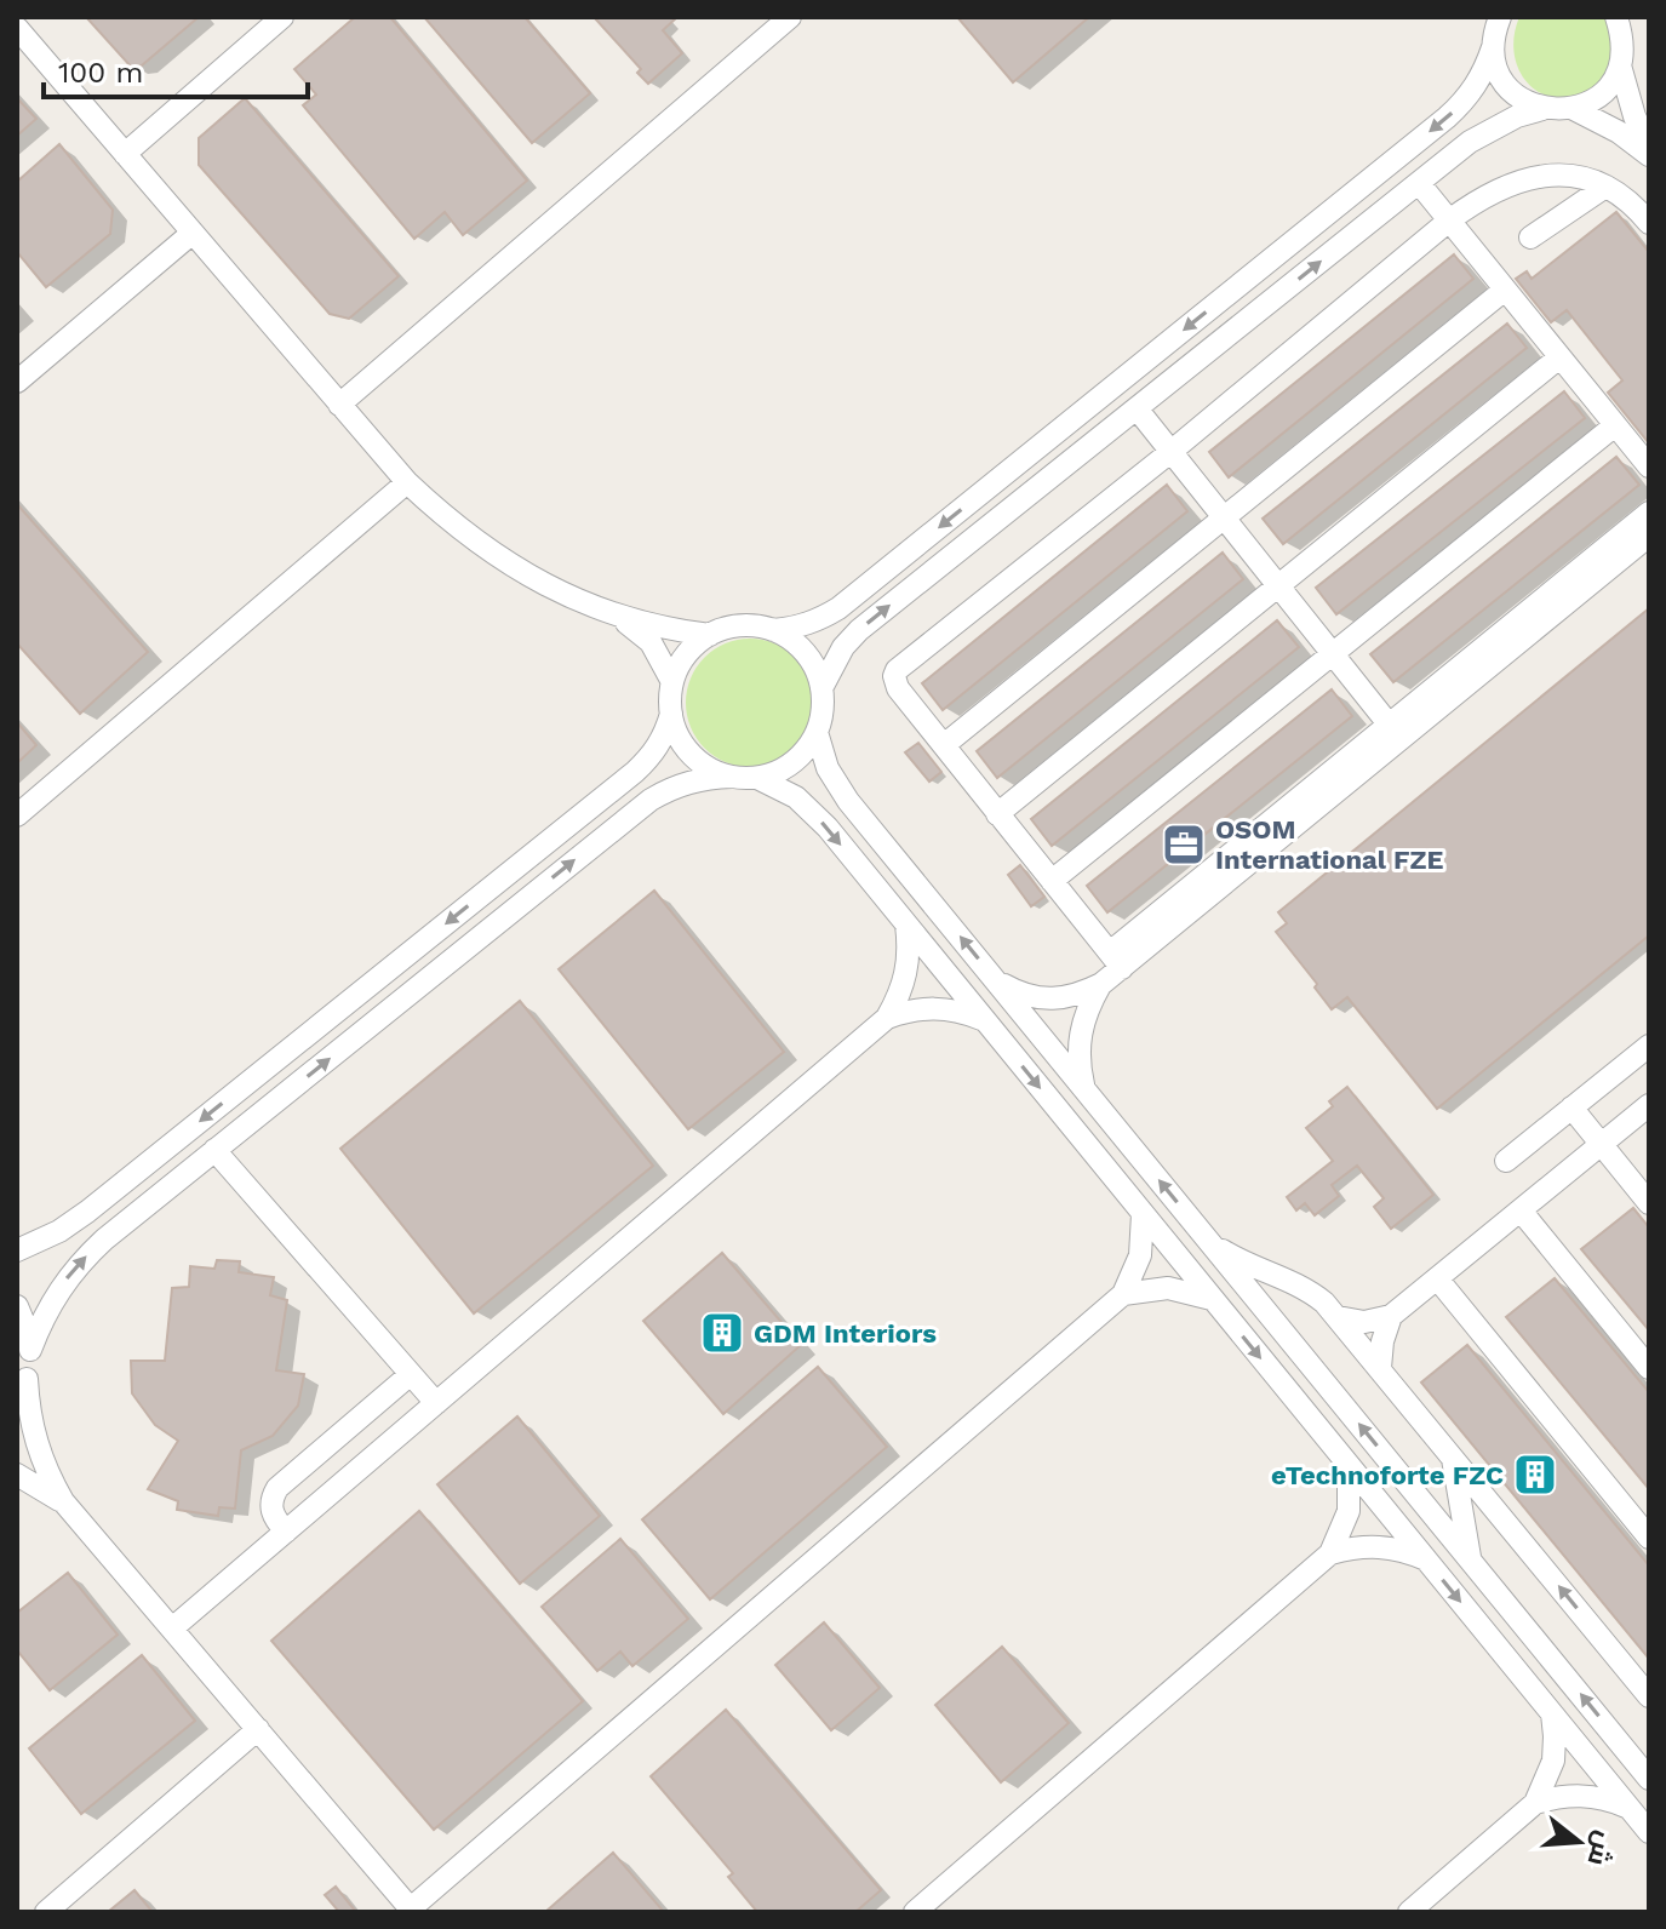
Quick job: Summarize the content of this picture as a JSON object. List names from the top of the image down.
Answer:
{
  "places": {
    "office": ["OSOM International FZE"],
    "building": ["GDM Interiors", "eTechnoforte FZC"]
  },
  "scale_bar": "100 m",
  "north": "right"
}
